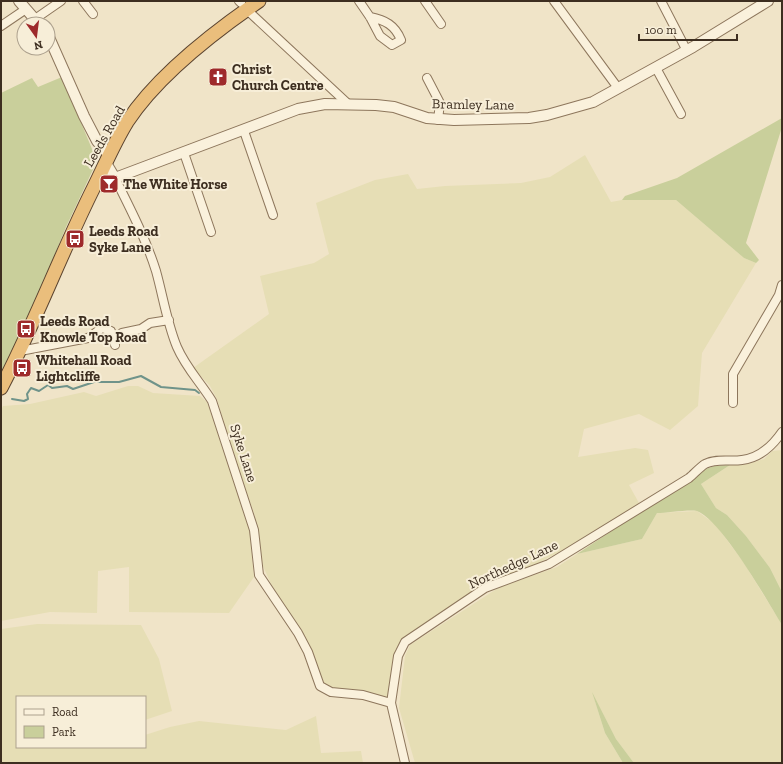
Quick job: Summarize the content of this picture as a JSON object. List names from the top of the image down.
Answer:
{
  "streets": {
    "highway": ["Leeds Road"],
    "street": ["Bramley Lane", "Syke Lane", "Northedge Lane"]
  },
  "crossings": [
    ["Bramley Lane", "Syke Lane"],
    ["Leeds Road", "Syke Lane"],
    ["Syke Lane", "Northedge Lane"]
  ],
  "places": {
    "church": ["Christ Church Centre"],
    "bar": ["The White Horse"],
    "bus stop": ["Leeds Road Syke Lane", "Leeds Road Knowle Top Road", "Whitehall Road Lightcliffe"]
  },
  "legend": ["Road", "Park"],
  "scale_bar": "100 m",
  "north": "bottom"
}
